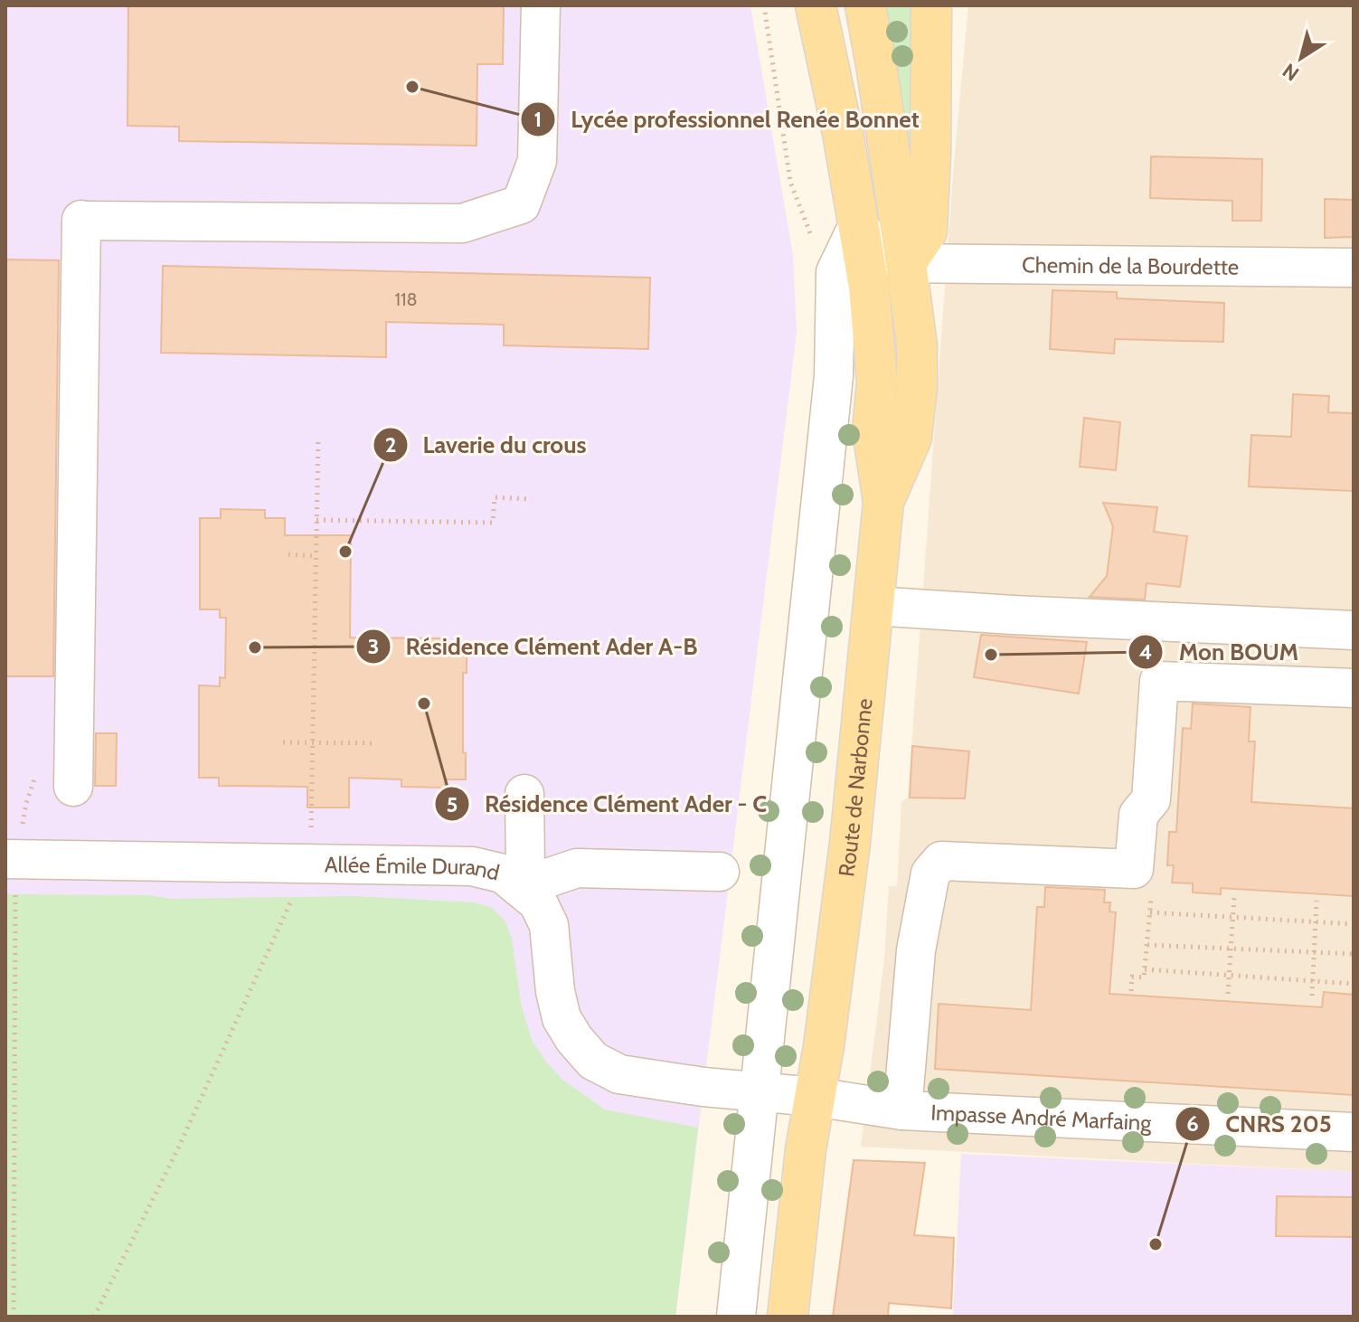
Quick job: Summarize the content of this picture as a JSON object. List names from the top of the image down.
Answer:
{
  "streets": {
    "main road": ["Route de Narbonne"],
    "street": ["Chemin de la Bourdette", "Allée Émile Durand", "Impasse André Marfaing"]
  },
  "crossings": [
    ["Chemin de la Bourdette", "Route de Narbonne"],
    ["Route de Narbonne", "Allée Émile Durand"],
    ["Route de Narbonne", "Impasse André Marfaing"],
    ["Allée Émile Durand", "Impasse André Marfaing"]
  ],
  "places": [
    "Lycée professionnel Renée Bonnet",
    "Laverie du crous",
    "Résidence Clément Ader A-B",
    "Mon BOUM",
    "Résidence Clément Ader - C",
    "CNRS 205"
  ],
  "house_numbers": ["118"],
  "north": "bottom left"
}
